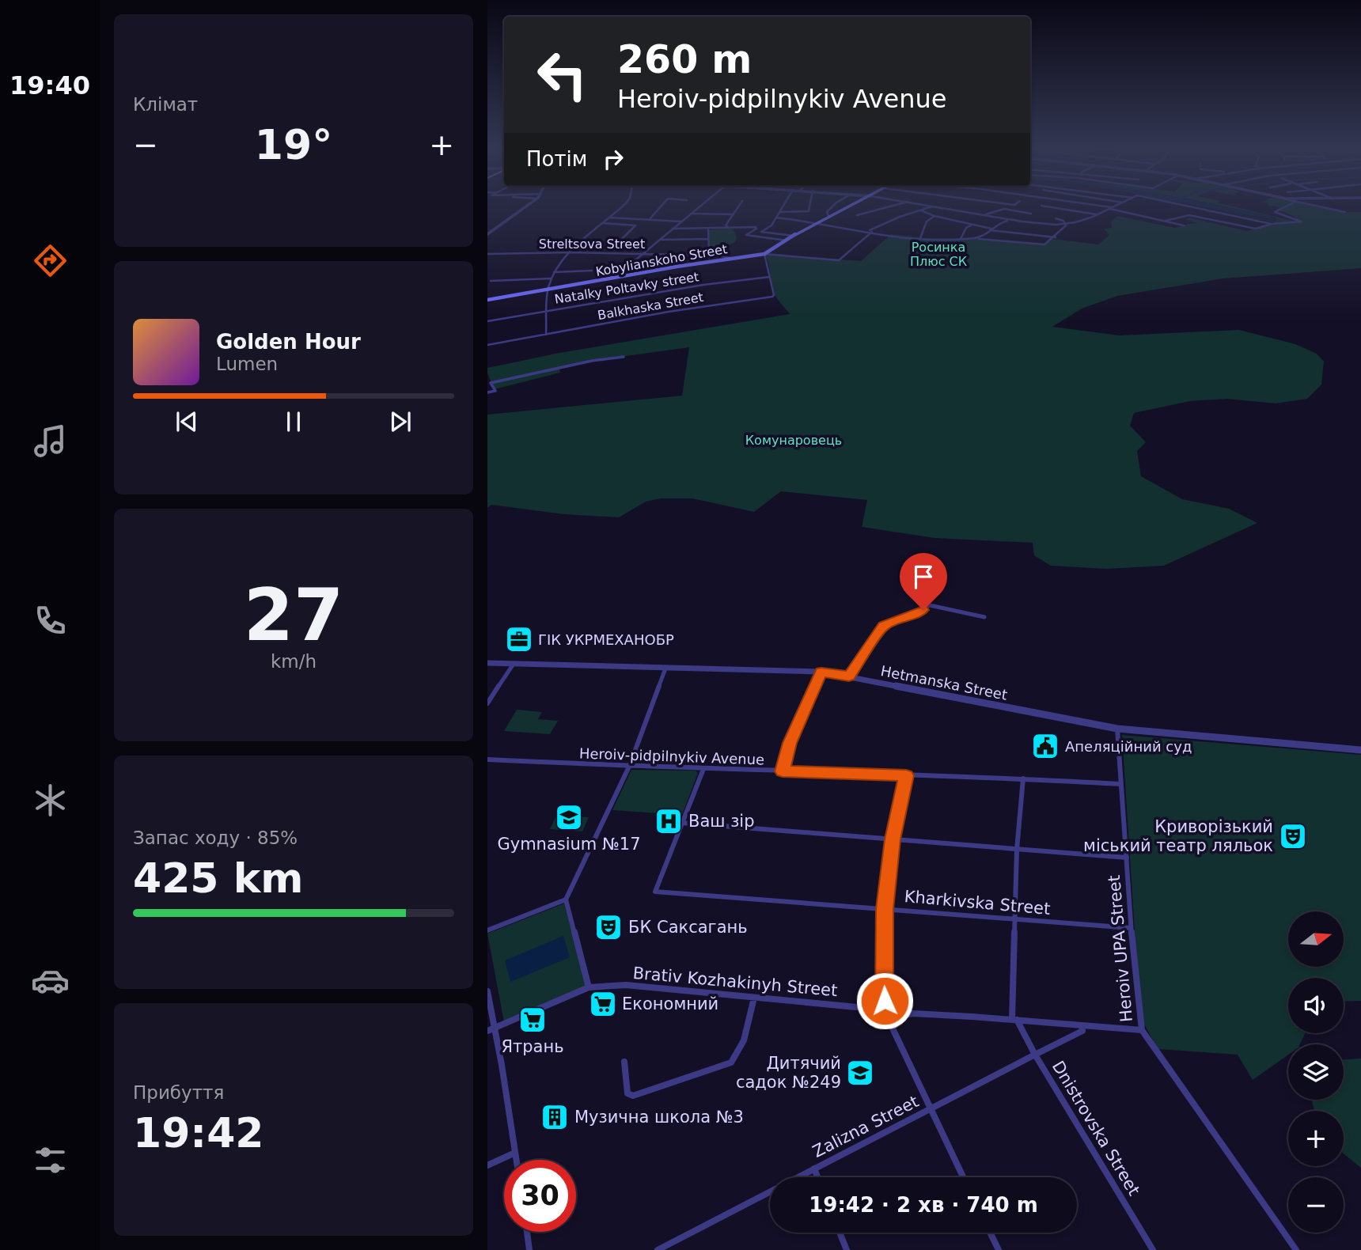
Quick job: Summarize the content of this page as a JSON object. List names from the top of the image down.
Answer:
{
  "streets": {
    "main road": ["Kobylianskoho Street"],
    "street": [
      "Streltsova Street",
      "Natalky Poltavky street",
      "Balkhaska Street",
      "Hetmanska Street",
      "Heroiv-pidpilnykiv Avenue",
      "Kharkivska Street",
      "Heroiv UPA Street",
      "Brativ Kozhakinyh Street",
      "Zalizna Street",
      "Dnistrovska Street"
    ]
  },
  "crossings": [
    ["Streltsova Street", "Kobylianskoho Street"],
    ["Kobylianskoho Street", "Balkhaska Street"],
    ["Natalky Poltavky street", "Balkhaska Street"],
    ["Hetmanska Street", "Heroiv UPA Street"],
    ["Heroiv-pidpilnykiv Avenue", "Heroiv UPA Street"],
    ["Kharkivska Street", "Heroiv UPA Street"],
    ["Heroiv UPA Street", "Brativ Kozhakinyh Street"],
    ["Brativ Kozhakinyh Street", "Zalizna Street"],
    ["Brativ Kozhakinyh Street", "Dnistrovska Street"],
    ["Zalizna Street", "Dnistrovska Street"]
  ],
  "parks": ["Росинка Плюс СК", "Комунаровець"],
  "places": {
    "office": ["ГІК УКРМЕХАНОБР"],
    "public building": ["Апеляційний суд"],
    "school or university": ["Gymnasium №17", "Дитячий садок №249"],
    "hospital": ["Ваш зір"],
    "theatre": ["Криворізький міський театр ляльок", "БК Саксагань"],
    "supermarket": ["Економний", "Ятрань"],
    "building": ["Музична школа №3"]
  },
  "north": "right",
  "page": {
    "tabs": "19:40",
    "tile": [
      "Клімат",
      ["27", "km/h"],
      ["Запас ходу · 85%", "425 km"],
      ["Прибуття", "19:42"]
    ],
    "turn": ["260 m", "Heroiv-pidpilnykiv Avenue"],
    "heat": ["−", "19°", "+"],
    "then": "Потім",
    "song": ["Golden Hour", "Lumen"],
    "map_buttons": ["+", "−"],
    "limit": "30",
    "trip": "19:42 · 2 хв · 740 m"
  }
}
